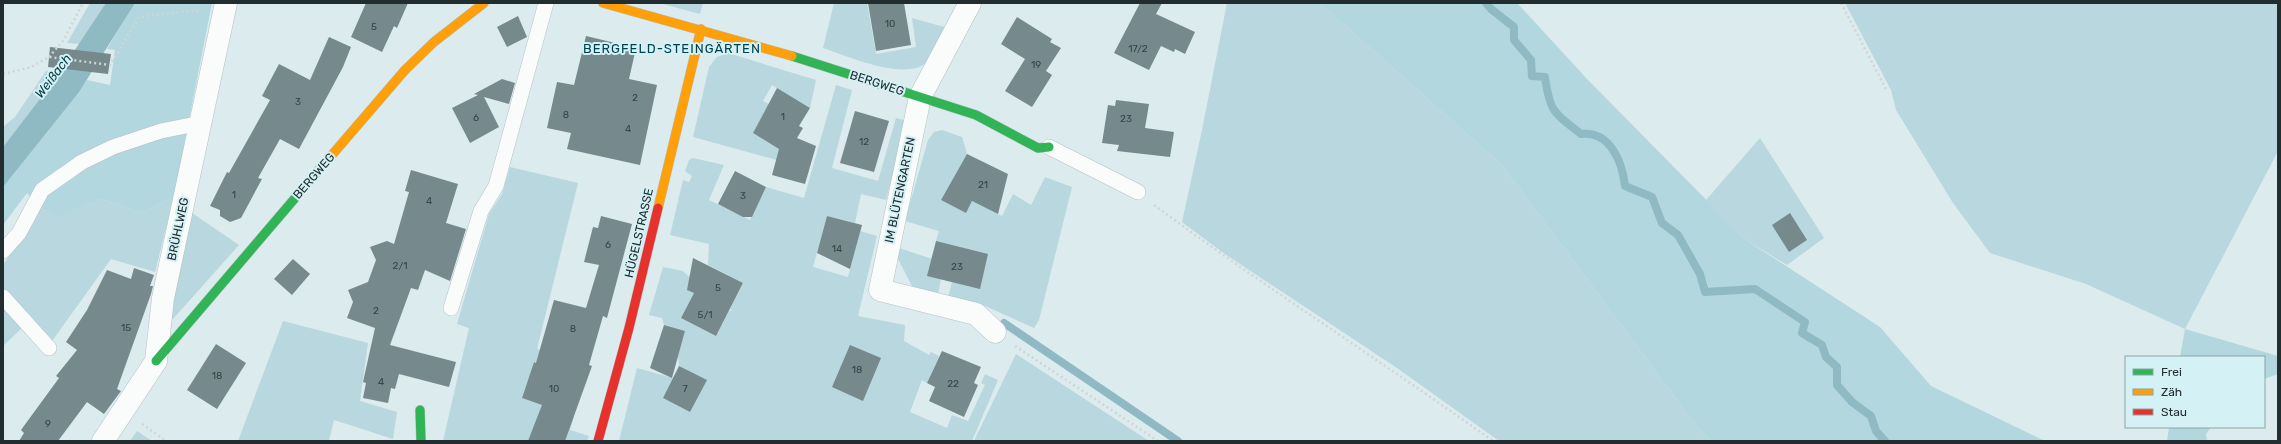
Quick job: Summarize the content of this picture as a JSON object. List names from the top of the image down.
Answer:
{
  "streets": {
    "street": [
      "BERGWEG",
      "IM BLÜTENGARTEN",
      "BRÜHLWEG",
      "HÜGELSTRASSE"
    ]
  },
  "crossings": [
    ["BERGWEG", "IM BLÜTENGARTEN"],
    ["BERGWEG", "BRÜHLWEG"],
    ["BERGWEG", "HÜGELSTRASSE"]
  ],
  "districts": ["BERGFELD-STEINGÄRTEN"],
  "water": ["Weißach"],
  "house_numbers": [
    "10",
    "5",
    "17/2",
    "19",
    "2",
    "3",
    "8",
    "1",
    "6",
    "23",
    "4",
    "12",
    "21",
    "1",
    "3",
    "4",
    "6",
    "14",
    "2/1",
    "23",
    "5",
    "2",
    "5/1",
    "15",
    "8",
    "18",
    "18",
    "4",
    "22",
    "10",
    "7",
    "9"
  ],
  "legend": ["Frei", "Zäh", "Stau"]
}
